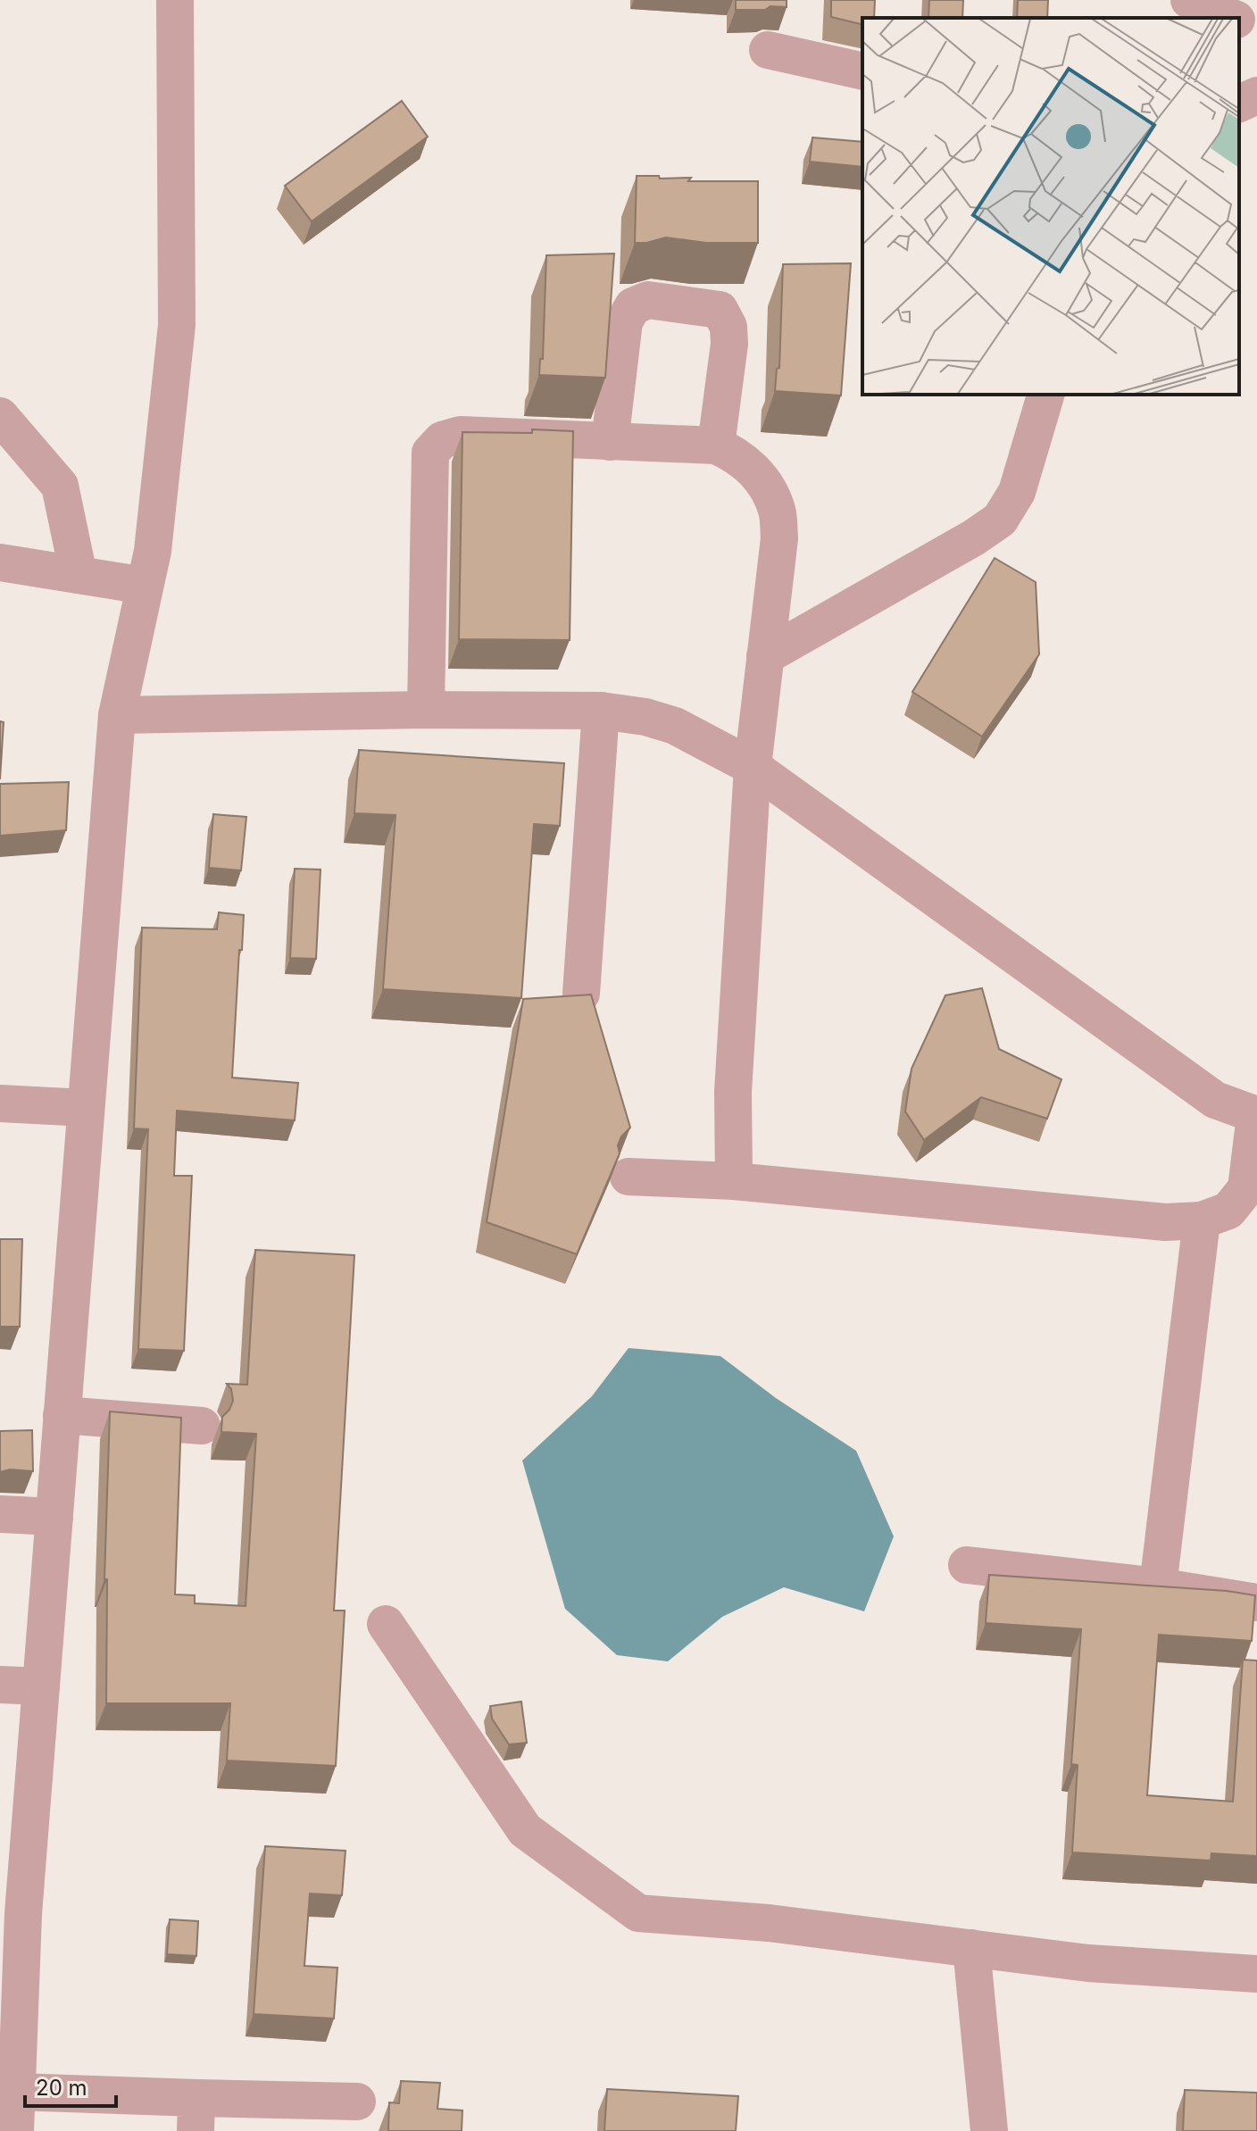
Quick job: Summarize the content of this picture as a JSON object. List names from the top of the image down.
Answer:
{
  "scale_bar": "20 m"
}
